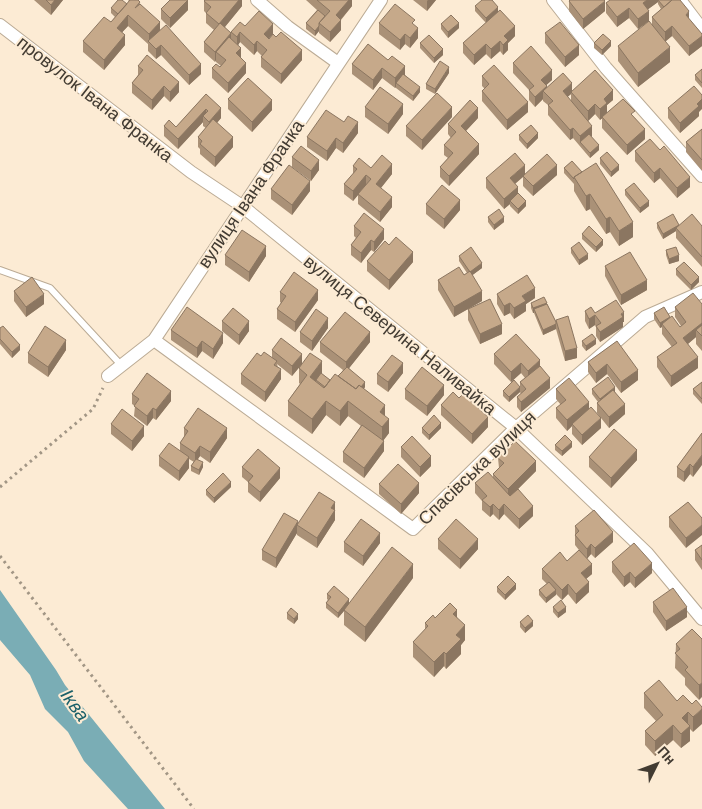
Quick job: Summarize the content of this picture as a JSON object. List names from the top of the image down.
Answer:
{
  "streets": {
    "street": [
      "провулок Івана Франка",
      "вулиця Івана Франка",
      "вулиця Северина Наливайка",
      "Спасівська вулиця"
    ]
  },
  "crossings": [
    ["провулок Івана Франка", "вулиця Северина Наливайка"],
    ["вулиця Івана Франка", "вулиця Северина Наливайка"],
    ["вулиця Івана Франка", "Спасівська вулиця"],
    ["вулиця Северина Наливайка", "Спасівська вулиця"]
  ],
  "water": ["Іква"],
  "north": "top right"
}
